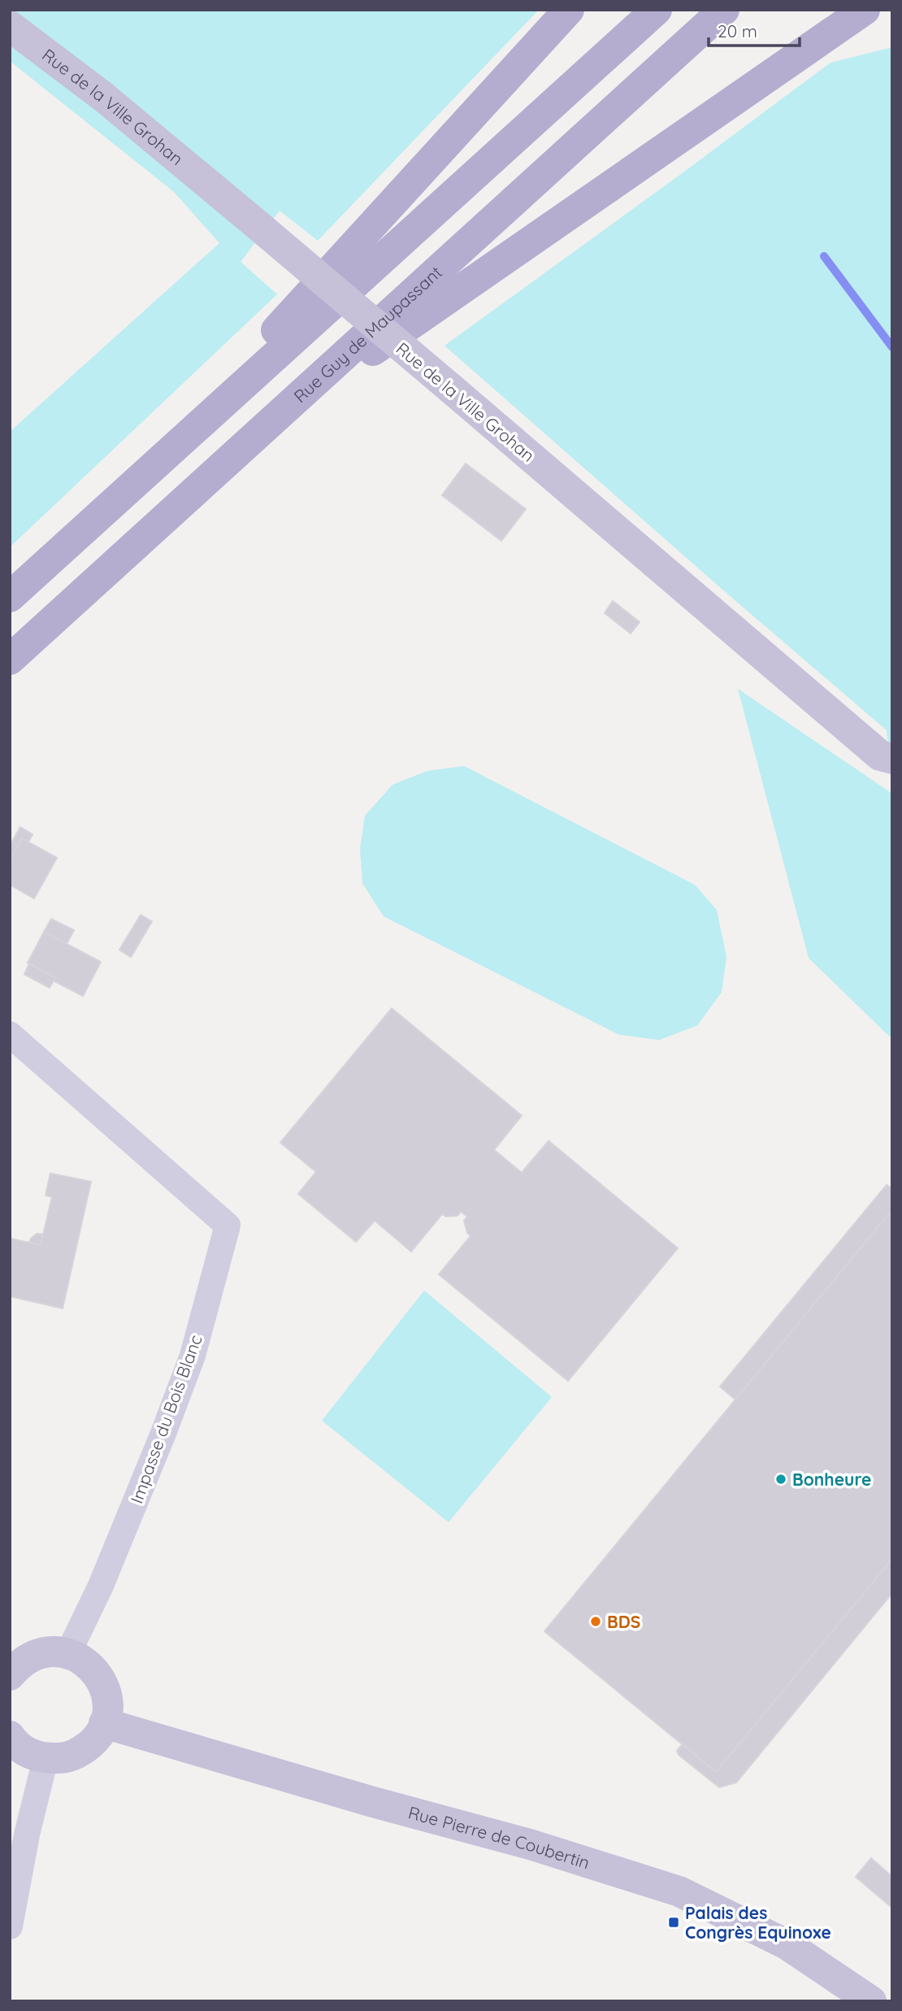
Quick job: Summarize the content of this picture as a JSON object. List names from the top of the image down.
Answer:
{
  "streets": {
    "main road": ["Rue Guy de Maupassant"],
    "street": ["Rue de la Ville Grohan", "Impasse du Bois Blanc", "Rue Pierre de Coubertin"]
  },
  "places": {
    "other": ["Bonheure", "BDS"],
    "transit": ["Palais des Congrès Equinoxe"]
  },
  "scale_bar": "20 m"
}
